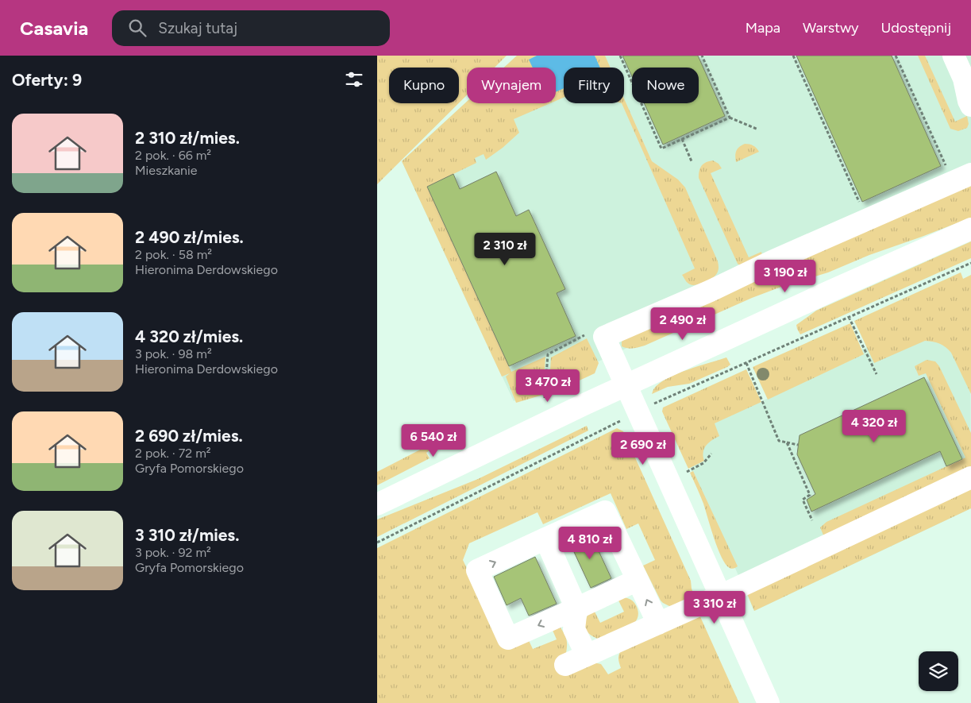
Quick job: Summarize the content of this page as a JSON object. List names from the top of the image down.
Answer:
{
  "page": {
    "header": "Casavia",
    "search": "Szukaj tutaj",
    "nav": ["Mapa", "Warstwy", "Udostępnij"],
    "heading": "Oferty: 9",
    "chip": [
      "Kupno",
      "Wynajem",
      "Filtry",
      "Nowe"
    ],
    "list": [
      {
        "name": "2 310 zł/mies.",
        "note": "2 pok. · 66 m² · Mieszkanie"
      },
      {
        "name": "2 490 zł/mies.",
        "note": "2 pok. · 58 m² · Hieronima Derdowskiego"
      },
      {
        "name": "4 320 zł/mies.",
        "note": "3 pok. · 98 m² · Hieronima Derdowskiego"
      },
      {
        "name": "2 690 zł/mies.",
        "note": "2 pok. · 72 m² · Gryfa Pomorskiego"
      },
      {
        "name": "3 310 zł/mies.",
        "note": "3 pok. · 92 m² · Gryfa Pomorskiego"
      }
    ],
    "price": [
      "2 310 zł",
      "3 190 zł",
      "2 490 zł",
      "3 470 zł",
      "4 320 zł",
      "6 540 zł",
      "2 690 zł",
      "4 810 zł",
      "3 310 zł"
    ]
  }
}
